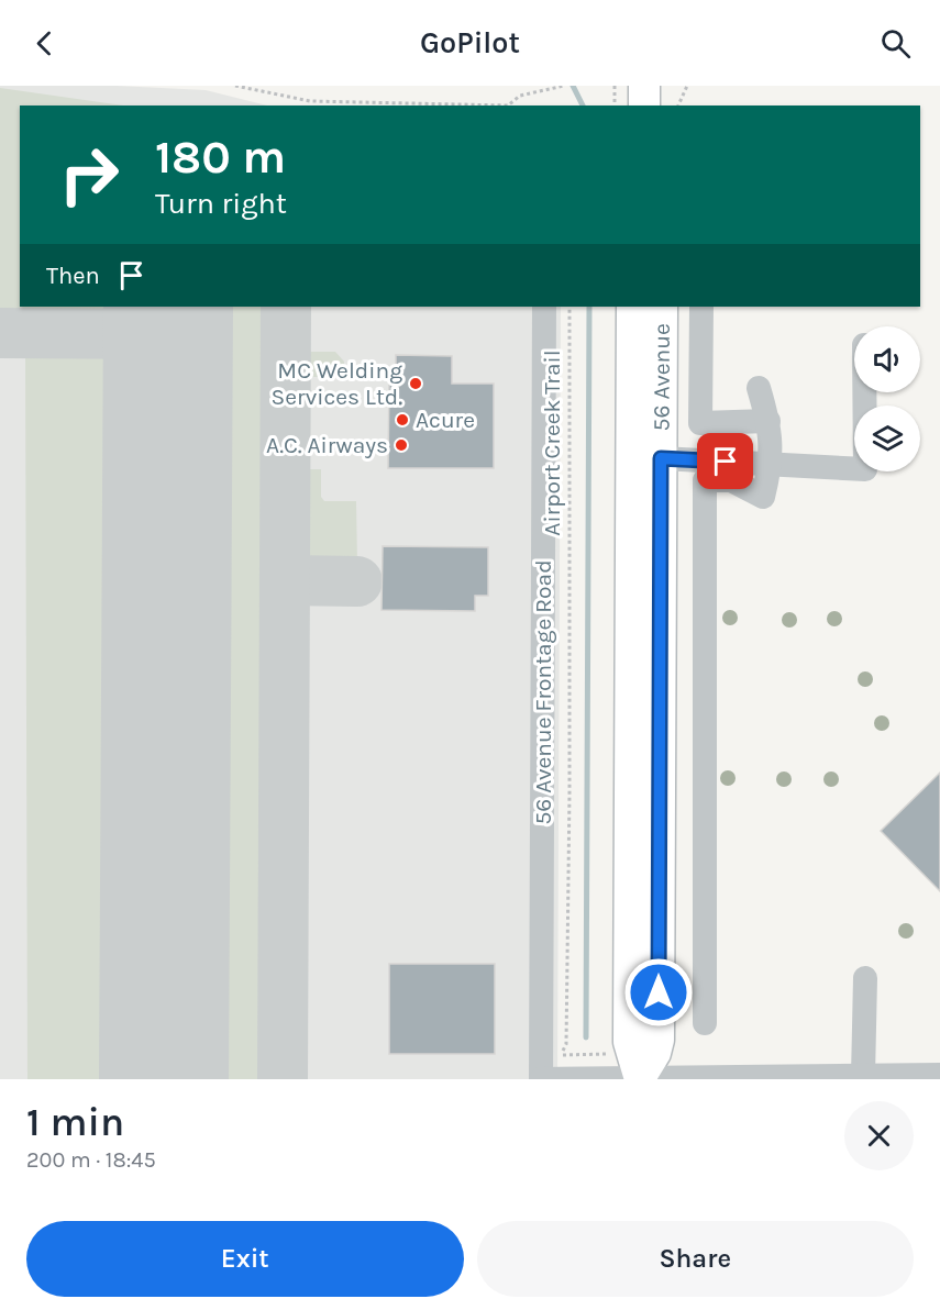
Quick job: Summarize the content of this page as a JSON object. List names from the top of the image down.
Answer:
{
  "streets": {
    "main road": ["56 Avenue"],
    "street": ["56 Avenue Frontage Road"],
    "path": ["Airport Creek Trail"]
  },
  "places": ["MC Welding Services Ltd.", "Acure", "A.C. Airways"],
  "page": {
    "header": "GoPilot",
    "turn": ["180 m", "Turn right"],
    "then": "Then",
    "heading": ["1 min", "200 m · 18:45"],
    "buttons": ["Exit", "Share"]
  }
}
